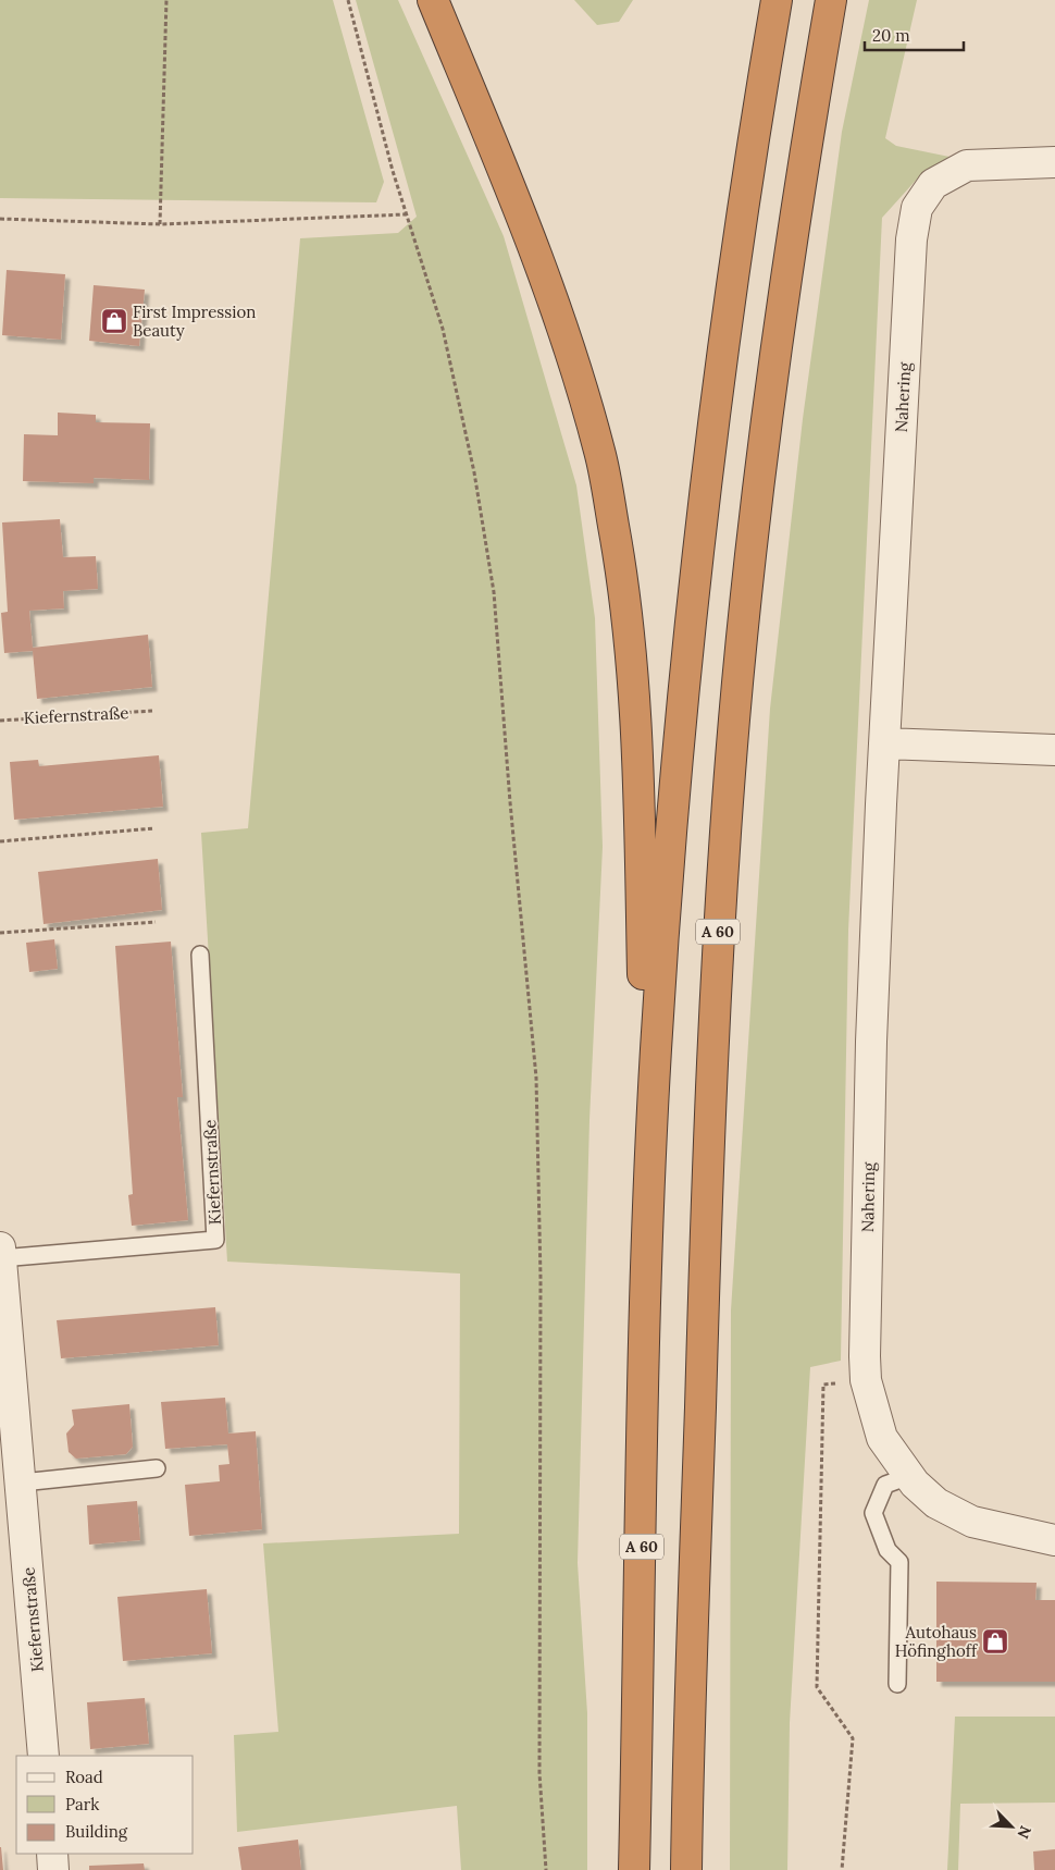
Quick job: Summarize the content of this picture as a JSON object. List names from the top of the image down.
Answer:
{
  "streets": {
    "highway": ["A 60"],
    "street": ["Nahering", "Kiefernstraße"]
  },
  "places": {
    "shop": ["First Impression Beauty", "Autohaus Höfinghoff"]
  },
  "legend": ["Road", "Park", "Building"],
  "scale_bar": "20 m",
  "north": "bottom right"
}
